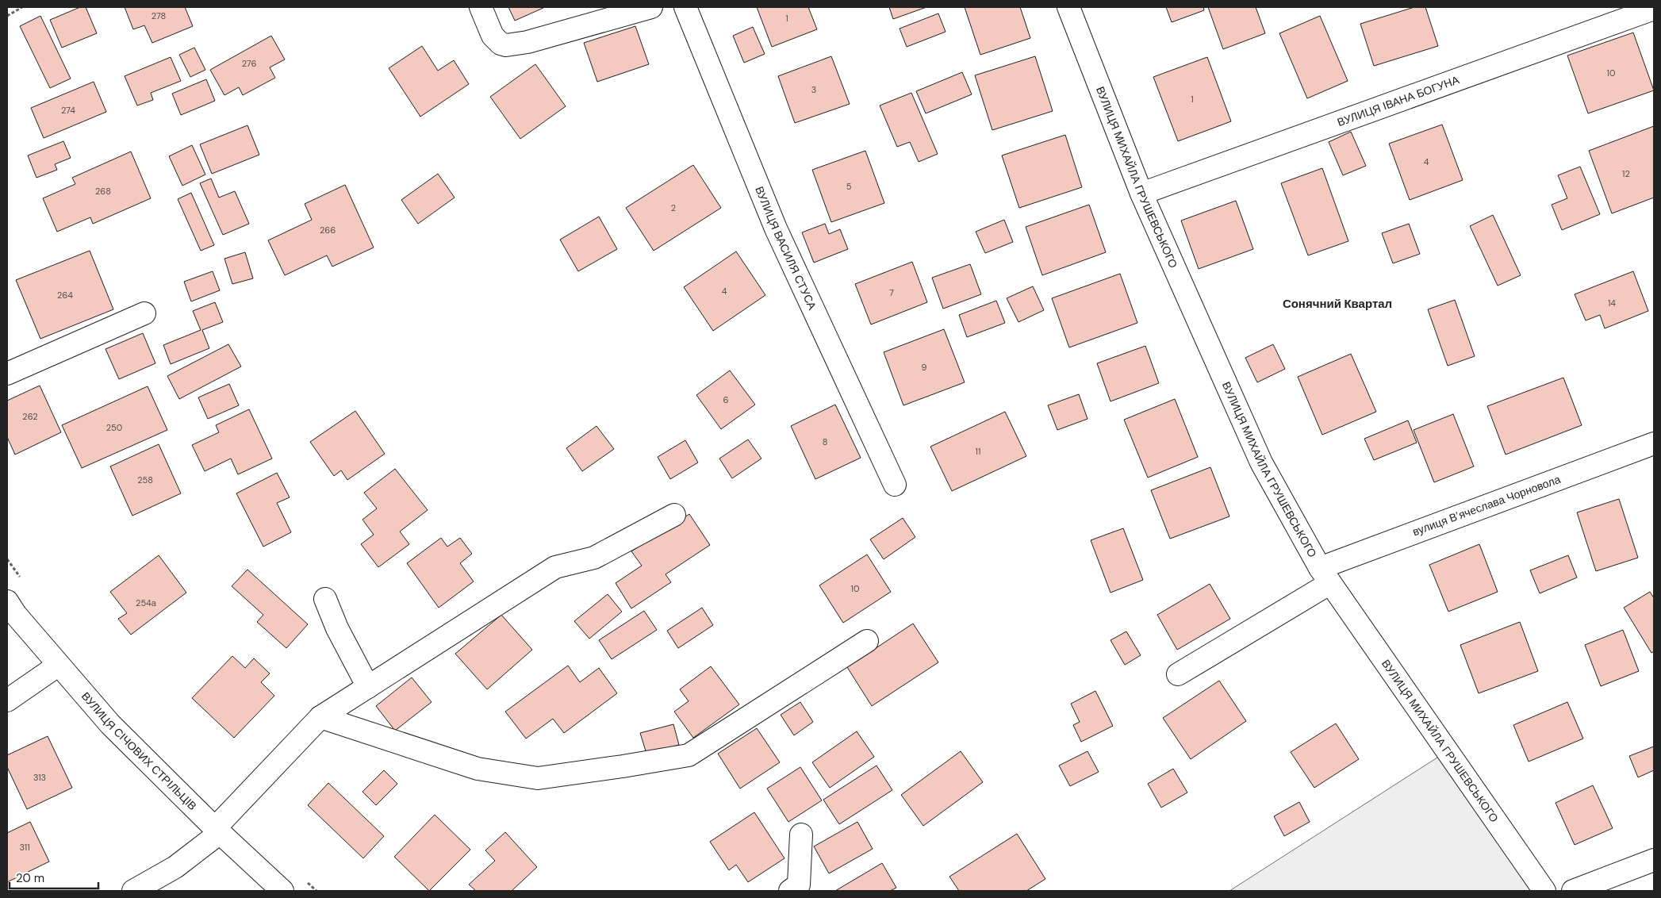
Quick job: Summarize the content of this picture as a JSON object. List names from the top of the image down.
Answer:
{
  "streets": {
    "street": [
      "ВУЛИЦЯ ІВАНА БОГУНА",
      "ВУЛИЦЯ МИХАЙЛА ГРУШЕВСЬКОГО",
      "ВУЛИЦЯ ВАСИЛЯ СТУСА",
      "вулиця Вʼячеслава Чорновола",
      "ВУЛИЦЯ СІЧОВИХ СТРІЛЬЦІВ"
    ]
  },
  "crossings": [
    ["ВУЛИЦЯ ІВАНА БОГУНА", "ВУЛИЦЯ МИХАЙЛА ГРУШЕВСЬКОГО"],
    ["ВУЛИЦЯ МИХАЙЛА ГРУШЕВСЬКОГО", "вулиця Вʼячеслава Чорновола"]
  ],
  "districts": ["Сонячний Квартал"],
  "house_numbers": [
    "278",
    "1",
    "276",
    "10",
    "3",
    "1",
    "274",
    "4",
    "12",
    "5",
    "268",
    "2",
    "266",
    "4",
    "7",
    "264",
    "14",
    "9",
    "6",
    "262",
    "250",
    "8",
    "11",
    "258",
    "10",
    "254а",
    "313",
    "311"
  ],
  "scale_bar": "20 m"
}
